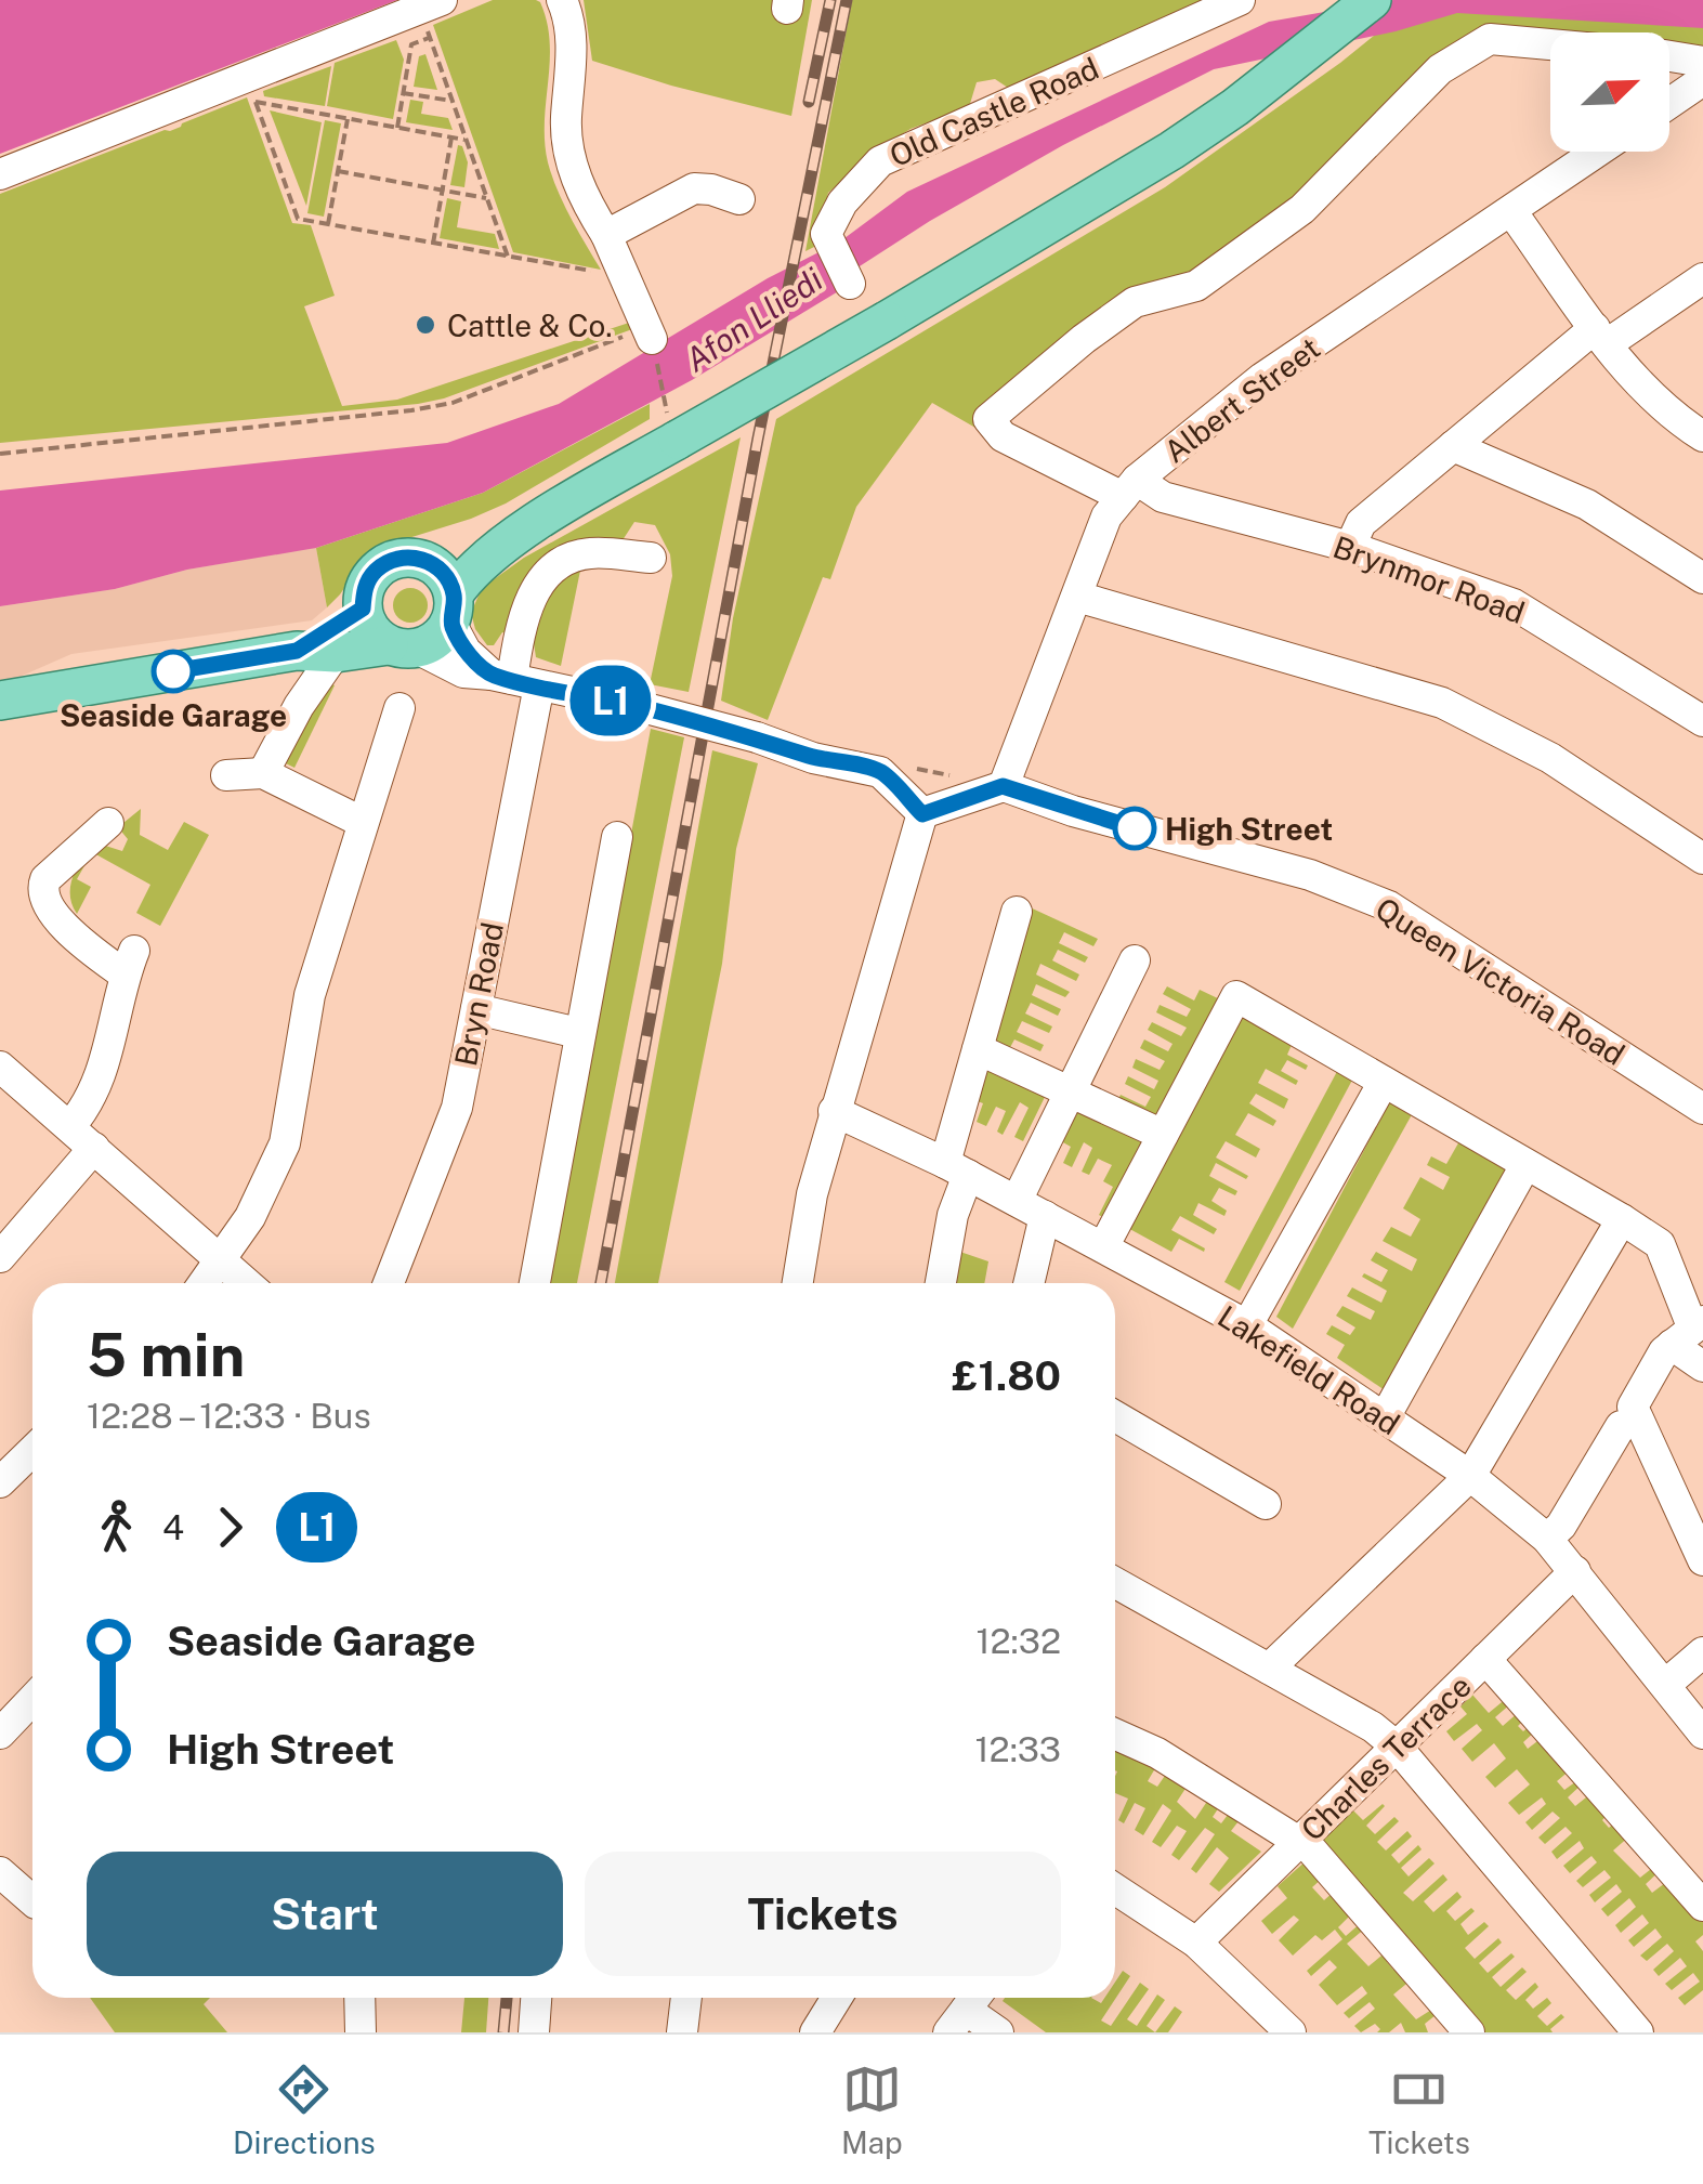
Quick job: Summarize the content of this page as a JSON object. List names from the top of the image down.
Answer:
{
  "streets": {
    "street": [
      "Old Castle Road",
      "Albert Street",
      "Brynmor Road",
      "Queen Victoria Road",
      "Bryn Road",
      "Lakefield Road",
      "Charles Terrace"
    ]
  },
  "crossings": [
    ["Albert Street", "Brynmor Road"],
    ["Albert Street", "Queen Victoria Road"],
    ["Lakefield Road", "Charles Terrace"]
  ],
  "water": ["Afon Lliedi"],
  "places": ["Cattle & Co.", "Seaside Garage", "High Street"],
  "lines": ["bus line L1"],
  "north": "top right",
  "page": {
    "on_map": "L1",
    "heading": ["5 min", "12:28 – 12:33 · Bus", "£1.80"],
    "legs": ["4", "L1"],
    "list": [
      {
        "name": "Seaside Garage",
        "value": "12:32"
      },
      {
        "name": "High Street",
        "value": "12:33"
      }
    ],
    "buttons": ["Start", "Tickets"],
    "tabs": ["Directions", "Map", "Tickets"]
  }
}
